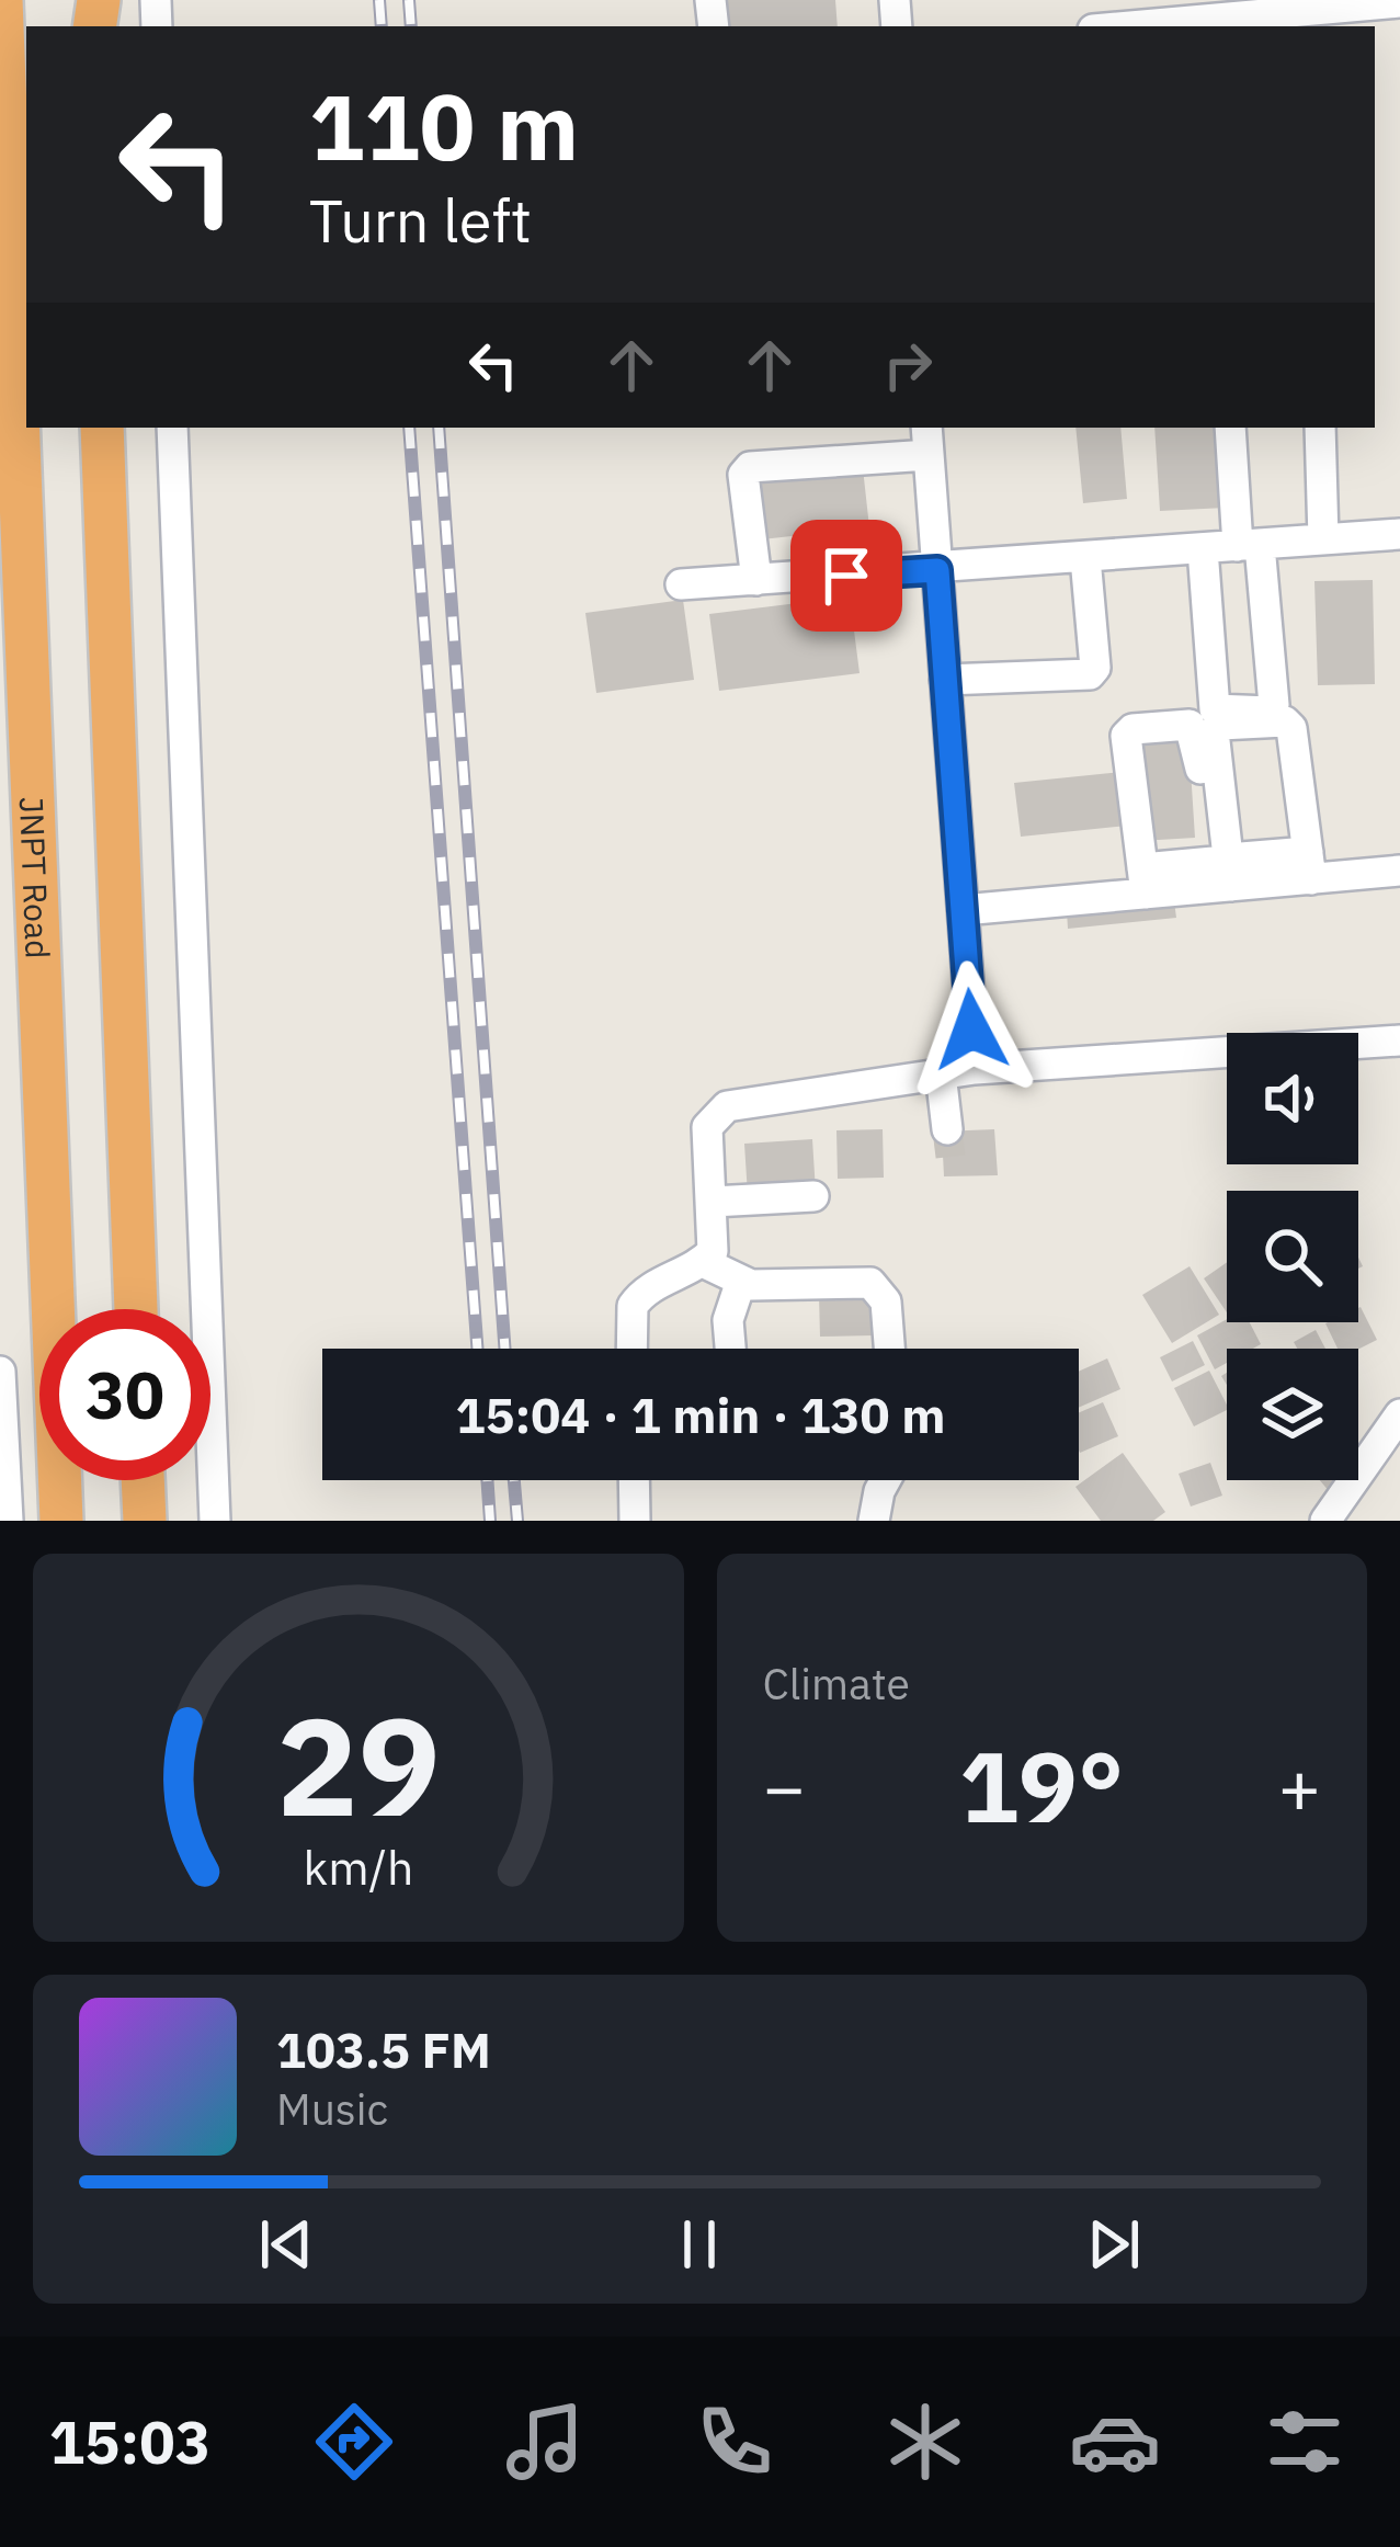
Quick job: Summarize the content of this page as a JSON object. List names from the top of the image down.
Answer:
{
  "streets": {
    "highway": ["JNPT Road"]
  },
  "page": {
    "turn": ["110 m", "Turn left"],
    "limit": "30",
    "trip": "15:04 · 1 min · 130 m",
    "tile": "Climate",
    "heat": ["−", "19°", "+"],
    "song": ["103.5 FM", "Music"],
    "tabs": "15:03",
    "gauge": ["29", "km/h"]
  }
}
